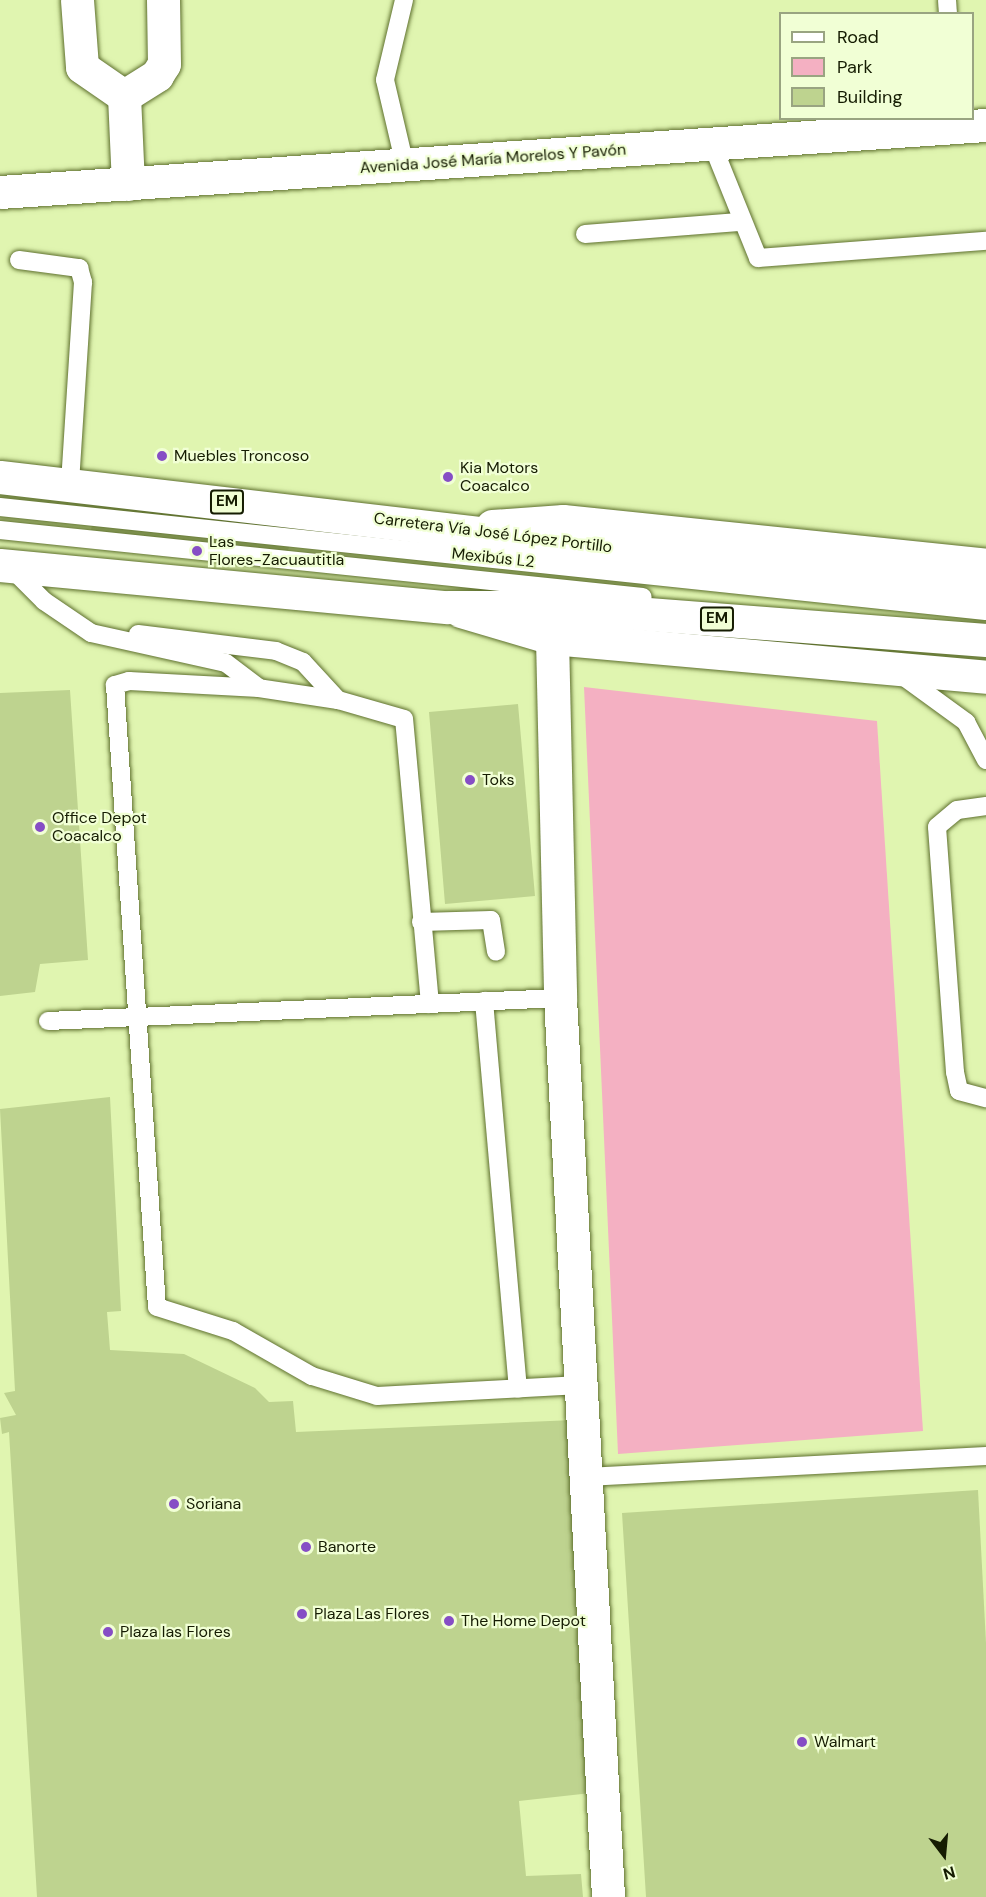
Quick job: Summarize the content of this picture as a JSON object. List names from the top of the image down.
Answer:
{
  "streets": {
    "main road": ["Avenida José María Morelos Y Pavón", "EM", "Carretera Vía José López Portillo"],
    "lane": ["Mexibús L2"]
  },
  "places": [
    "Muebles Troncoso",
    "Kia Motors Coacalco",
    "Las Flores-Zacuautitla",
    "Toks",
    "Office Depot Coacalco",
    "Soriana",
    "Banorte",
    "Plaza Las Flores",
    "The Home Depot",
    "Plaza las Flores",
    "Walmart"
  ],
  "legend": ["Road", "Park", "Building"],
  "north": "bottom"
}
